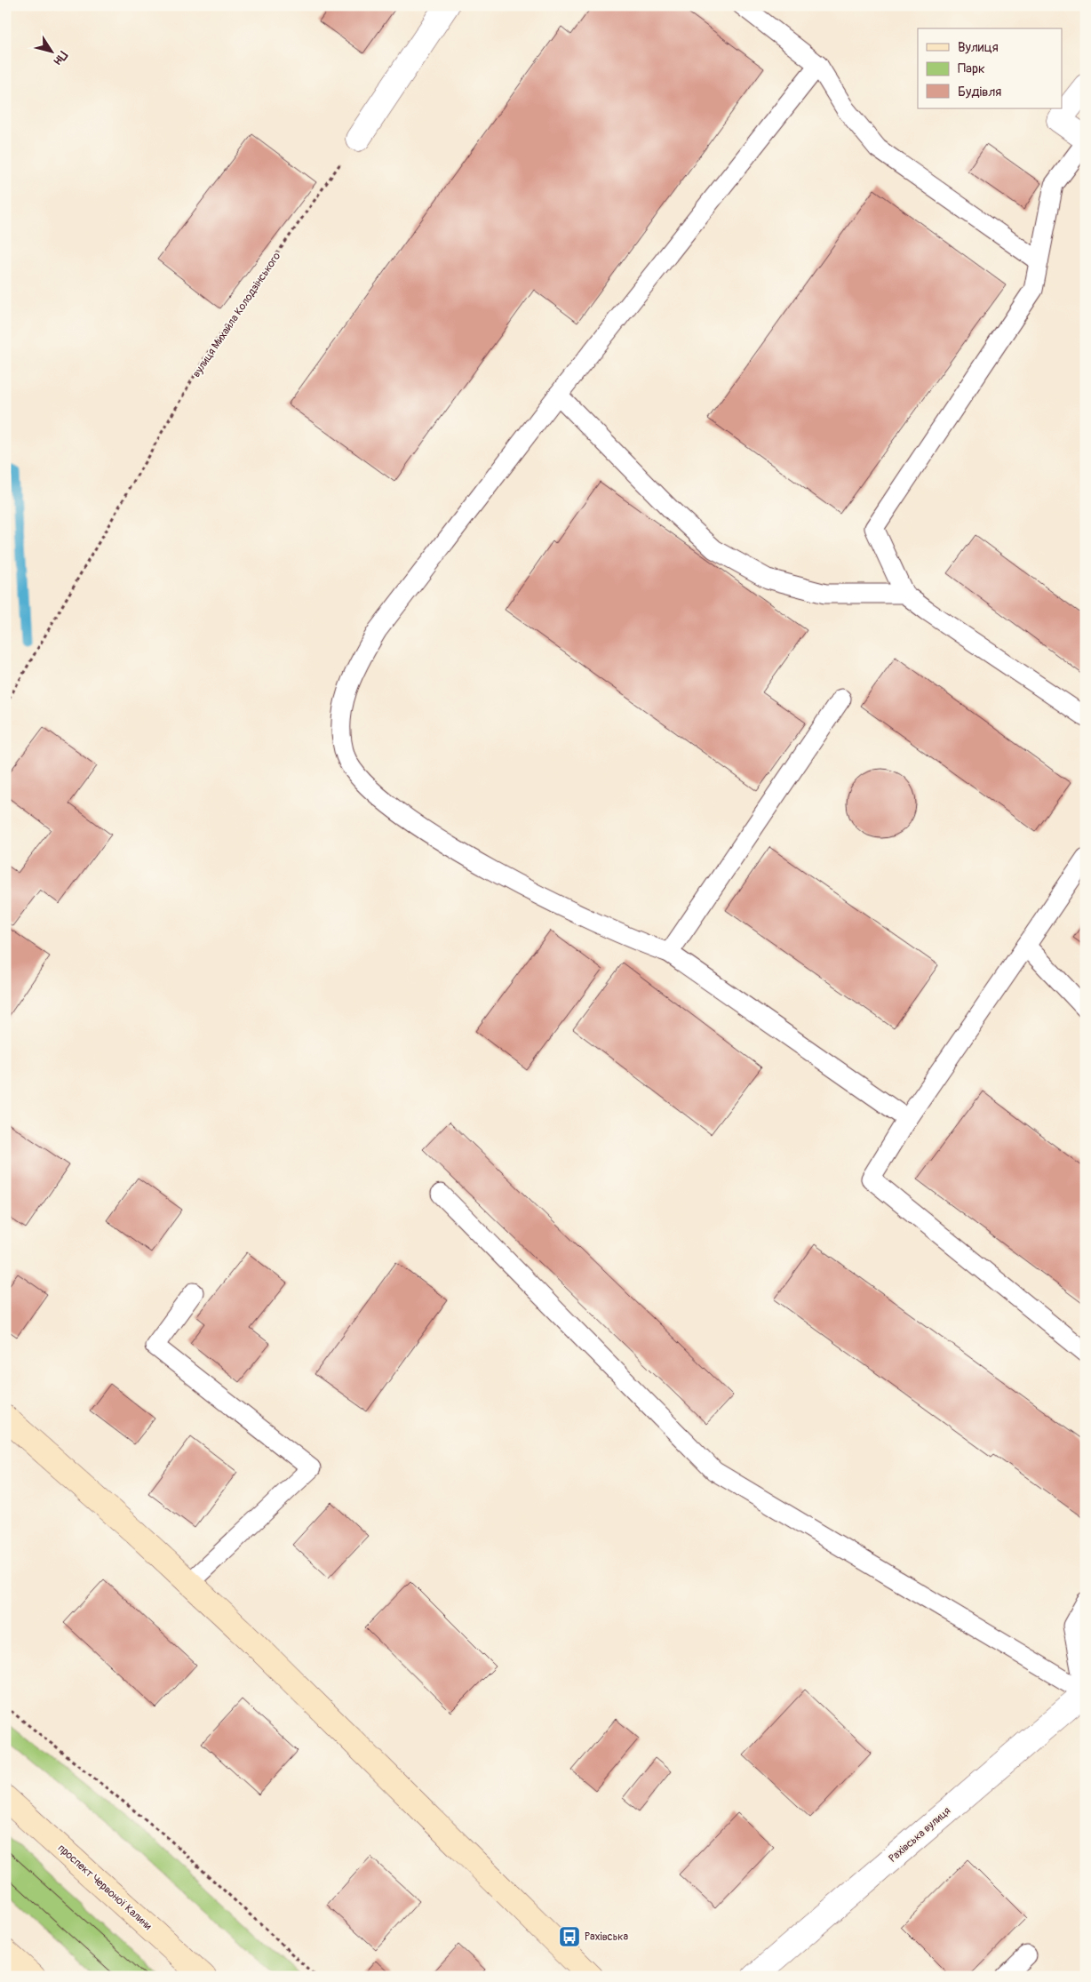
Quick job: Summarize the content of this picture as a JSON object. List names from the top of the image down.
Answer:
{
  "streets": {
    "main road": ["проспект Червоної Калини"],
    "street": ["Рахівська вулиця"],
    "path": ["вулиця Михайла Колодзінського"]
  },
  "places": {
    "bus stop": ["Рахівська"]
  },
  "legend": ["Вулиця", "Парк", "Будівля"],
  "north": "bottom right"
}
